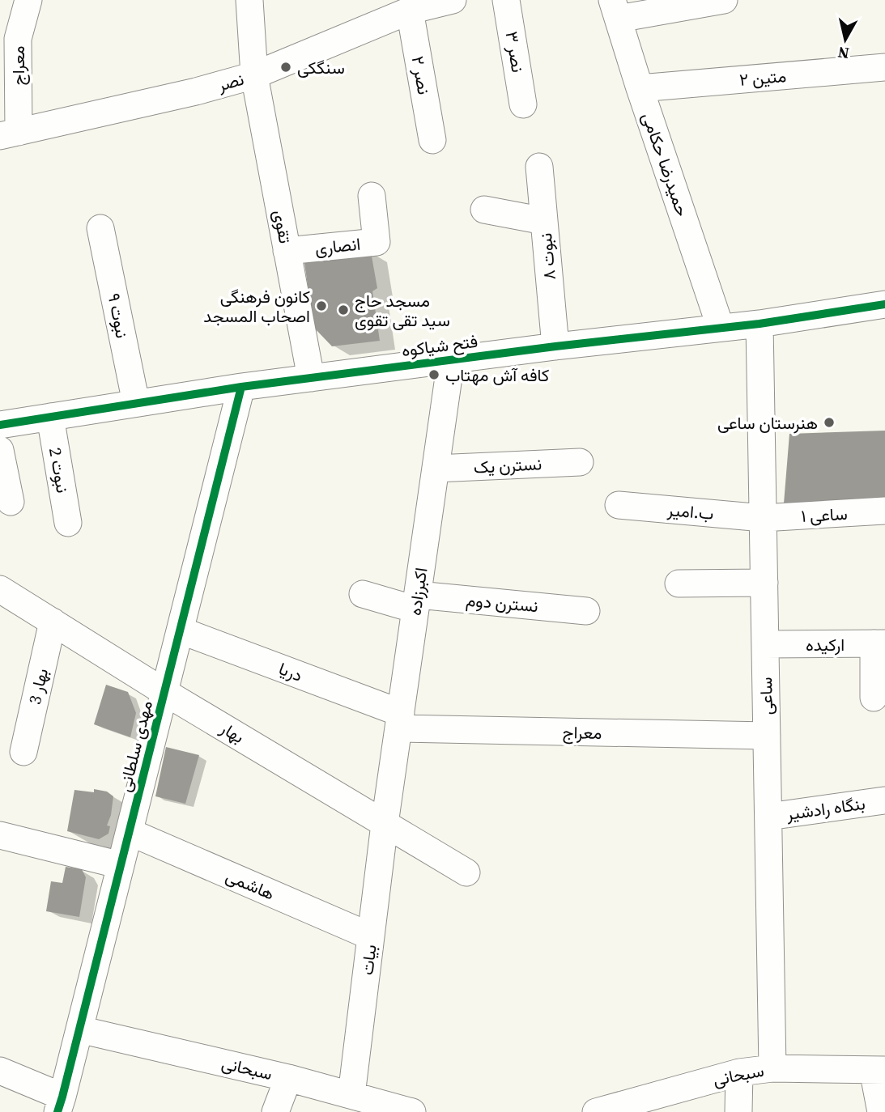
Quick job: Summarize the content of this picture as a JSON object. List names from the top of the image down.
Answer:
{
  "streets": {
    "street": [
      "نصر ۳",
      "معراج",
      "نصر ۲",
      "متین ۲",
      "نصر",
      "حمیدرضا حکامی",
      "تقوی",
      "انصاری",
      "نبوت ۸",
      "نبوت ۹",
      "فتح شیاکوه",
      "نسترن یک",
      "نبوت 2",
      "ب.امیر",
      "ساعی ۱",
      "اکبرزاده",
      "نسترن دوم",
      "ارکیده",
      "دریا",
      "بهار 3",
      "ساعی",
      "بهار",
      "مهدی سلطانی",
      "بنگاه رادشیر",
      "هاشمی",
      "بیات",
      "سبحانی"
    ]
  },
  "crossings": [
    ["معراج", "نصر"],
    ["معراج", "اکبرزاده"],
    ["معراج", "دریا"],
    ["معراج", "ساعی"],
    ["نصر ۲", "نصر"],
    ["متین ۲", "حمیدرضا حکامی"],
    ["نصر", "تقوی"],
    ["حمیدرضا حکامی", "فتح شیاکوه"],
    ["تقوی", "انصاری"],
    ["تقوی", "فتح شیاکوه"],
    ["نبوت ۸", "فتح شیاکوه"],
    ["نبوت ۹", "فتح شیاکوه"],
    ["فتح شیاکوه", "نبوت 2"],
    ["فتح شیاکوه", "اکبرزاده"],
    ["فتح شیاکوه", "ساعی"],
    ["فتح شیاکوه", "مهدی سلطانی"],
    ["نسترن یک", "اکبرزاده"],
    ["ب.امیر", "ساعی ۱"],
    ["ب.امیر", "ساعی"],
    ["ساعی ۱", "ساعی"],
    ["اکبرزاده", "نسترن دوم"],
    ["اکبرزاده", "دریا"],
    ["اکبرزاده", "بهار"],
    ["اکبرزاده", "بیات"],
    ["ارکیده", "ساعی"],
    ["دریا", "مهدی سلطانی"],
    ["بهار 3", "بهار"],
    ["ساعی", "بنگاه رادشیر"],
    ["ساعی", "سبحانی"],
    ["بهار", "مهدی سلطانی"],
    ["بهار", "بیات"],
    ["مهدی سلطانی", "هاشمی"],
    ["مهدی سلطانی", "سبحانی"],
    ["هاشمی", "بیات"],
    ["بیات", "سبحانی"]
  ],
  "places": [
    "سنگکی",
    "کانون فرهنگی اصحاب المسجد",
    "مسجد حاج سید تقی تقوی",
    "کافه آش مهتاب",
    "هنرستان ساعی"
  ],
  "north": "bottom"
}
